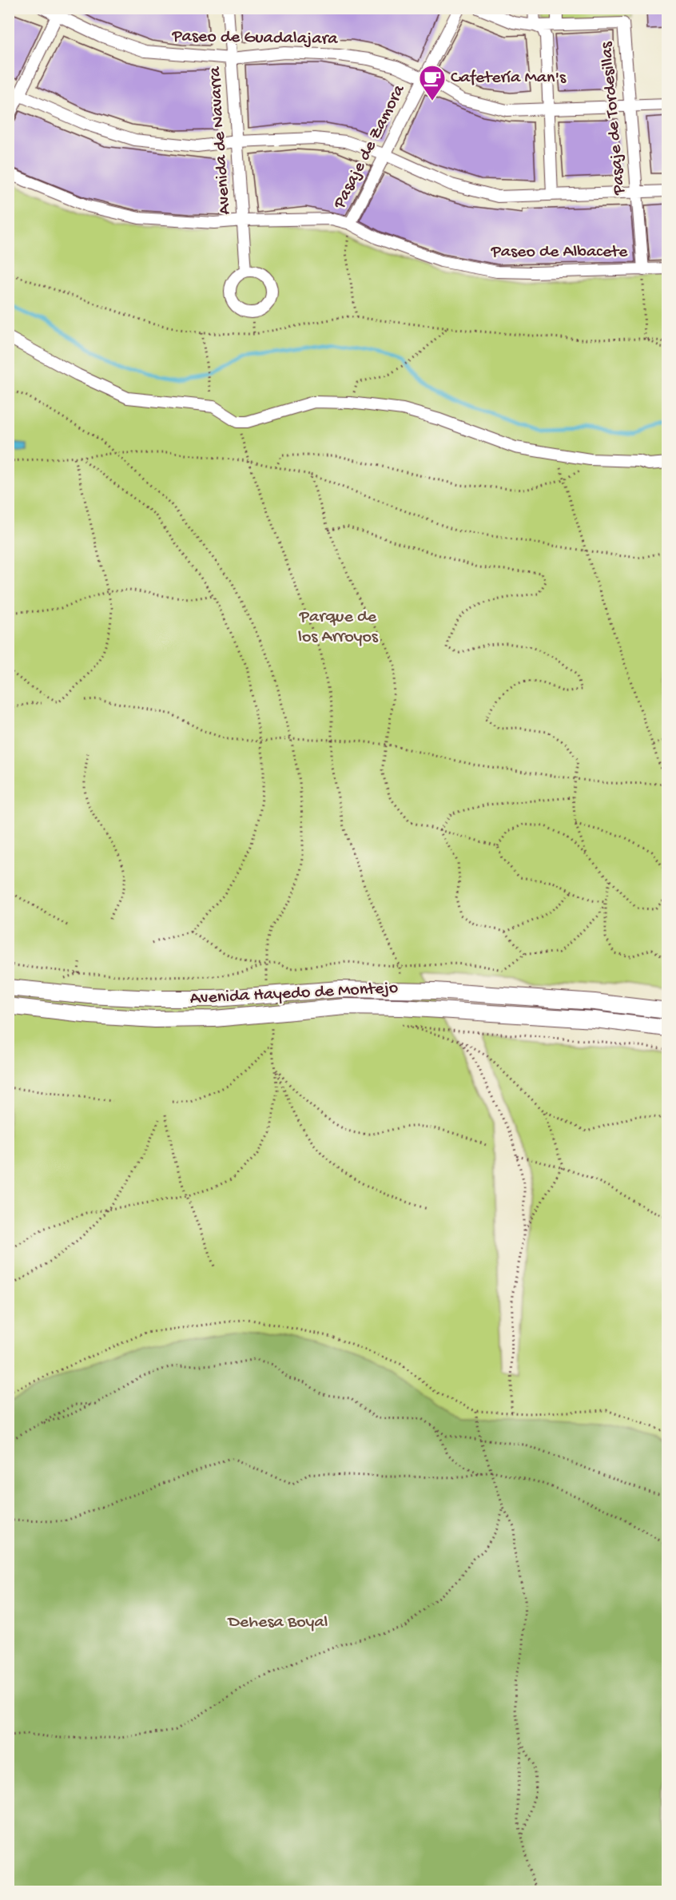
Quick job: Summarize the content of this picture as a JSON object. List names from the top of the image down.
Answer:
{
  "streets": {
    "street": [
      "Paseo de Guadalajara",
      "Pasaje de Tordesillas",
      "Avenida de Navarra",
      "Pasaje de Zamora",
      "Paseo de Albacete",
      "Avenida Hayedo de Montejo"
    ]
  },
  "crossings": [
    ["Paseo de Guadalajara", "Pasaje de Tordesillas"],
    ["Paseo de Guadalajara", "Avenida de Navarra"],
    ["Paseo de Guadalajara", "Pasaje de Zamora"],
    ["Pasaje de Tordesillas", "Paseo de Albacete"],
    ["Avenida de Navarra", "Paseo de Albacete"],
    ["Pasaje de Zamora", "Paseo de Albacete"]
  ],
  "parks": ["Parque de los Arroyos", "Dehesa Boyal"],
  "places": {
    "cafe": ["Cafetería Man's"]
  }
}
